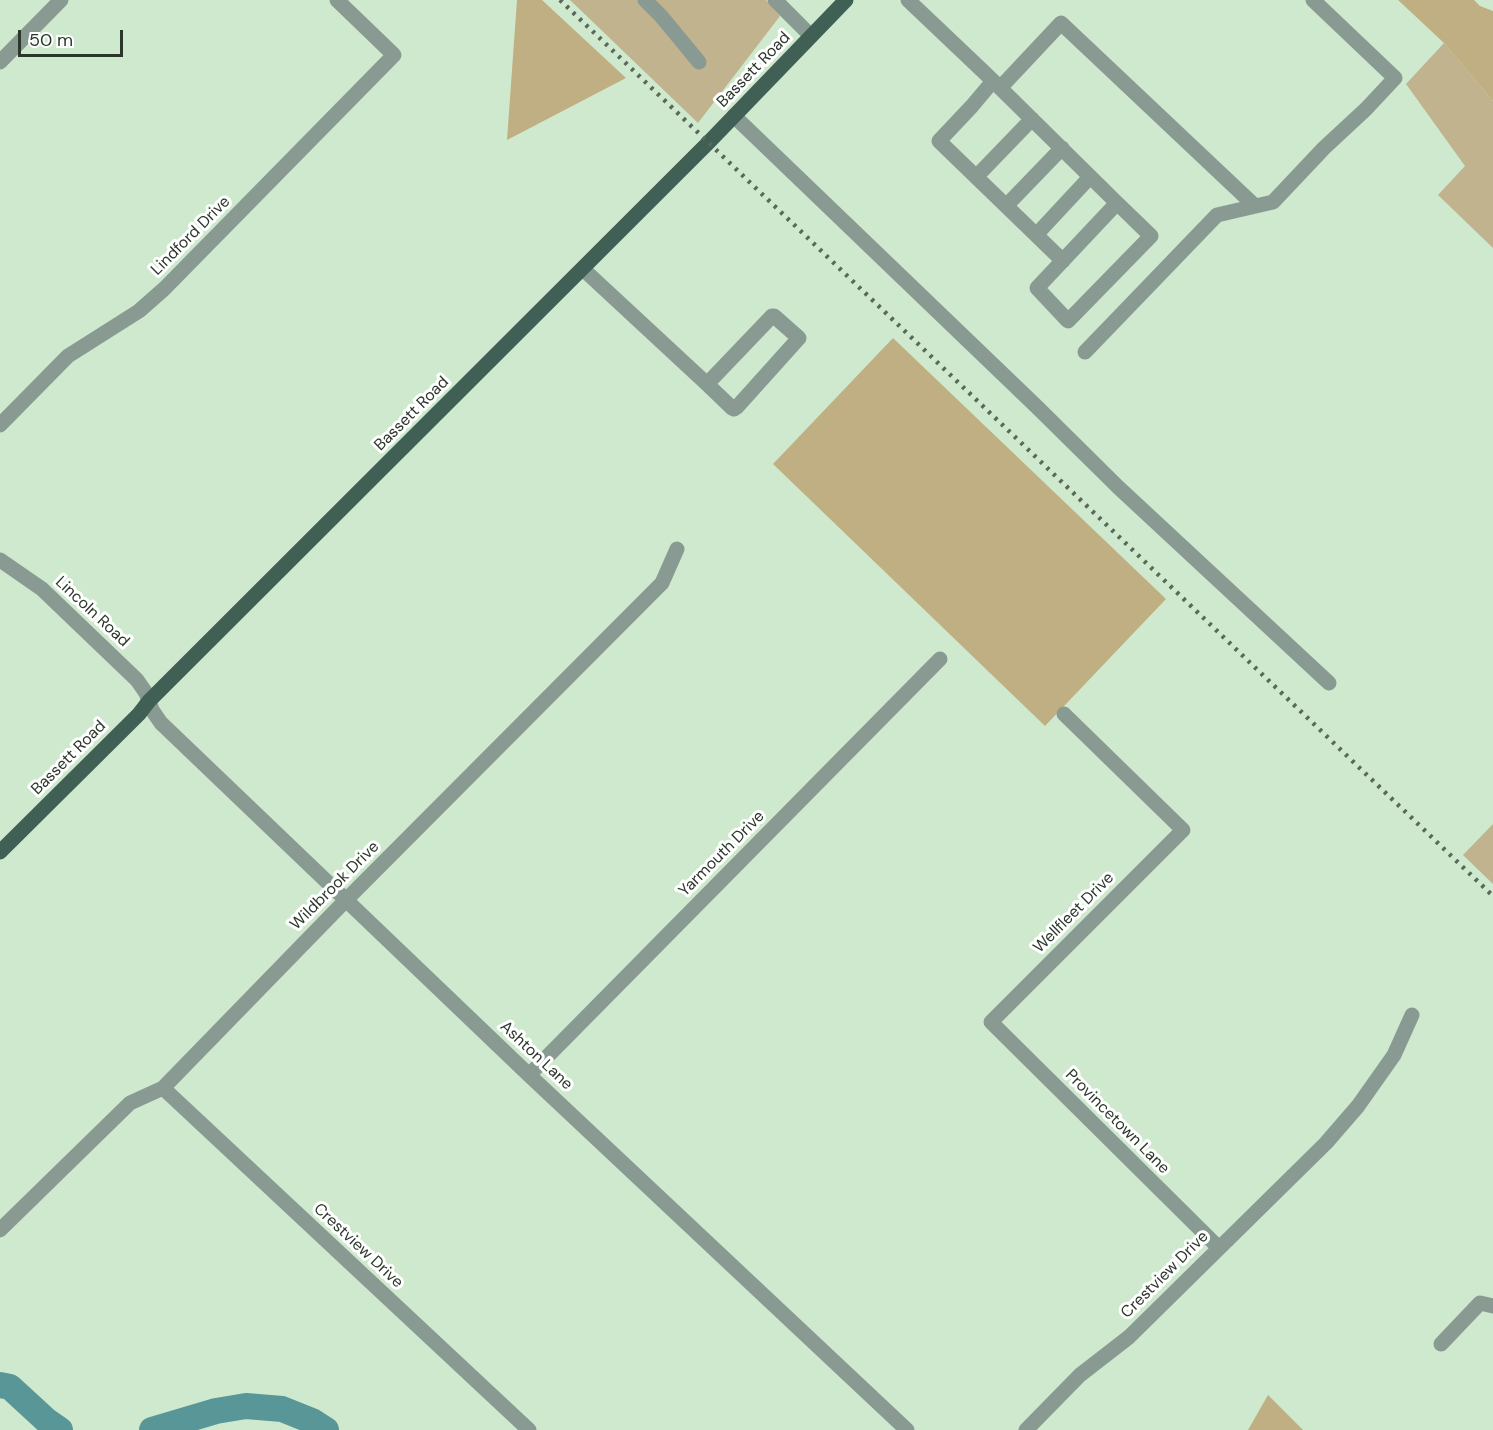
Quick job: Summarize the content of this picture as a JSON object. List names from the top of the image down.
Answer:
{
  "streets": {
    "main road": ["Bassett Road"],
    "street": [
      "Lindford Drive",
      "Lincoln Road",
      "Yarmouth Drive",
      "Wildbrook Drive",
      "Wellfleet Drive",
      "Ashton Lane",
      "Provincetown Lane",
      "Crestview Drive"
    ]
  },
  "crossings": [
    ["Bassett Road", "Lincoln Road"],
    ["Bassett Road", "Ashton Lane"],
    ["Lincoln Road", "Ashton Lane"],
    ["Yarmouth Drive", "Ashton Lane"],
    ["Wildbrook Drive", "Ashton Lane"],
    ["Wildbrook Drive", "Crestview Drive"],
    ["Wellfleet Drive", "Provincetown Lane"],
    ["Provincetown Lane", "Crestview Drive"]
  ],
  "scale_bar": "50 m"
}
